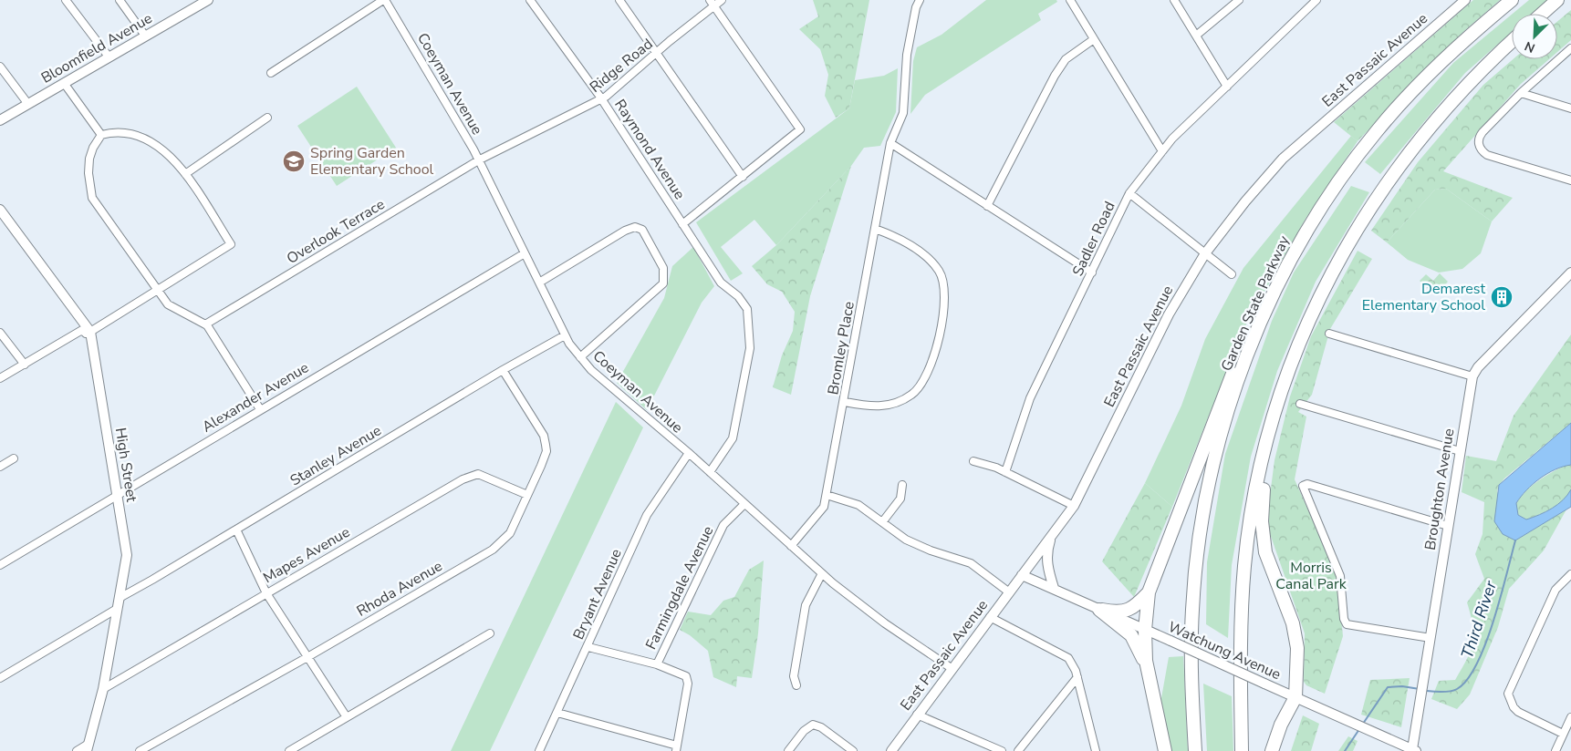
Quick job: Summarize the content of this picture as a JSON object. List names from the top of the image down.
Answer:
{
  "streets": {
    "highway": ["Garden State Parkway"],
    "main road": [
      "Bloomfield Avenue",
      "East Passaic Avenue",
      "High Street",
      "Broughton Avenue",
      "Watchung Avenue"
    ],
    "street": [
      "Ridge Road",
      "Coeyman Avenue",
      "Raymond Avenue",
      "Overlook Terrace",
      "Sadler Road",
      "Bromley Place",
      "Alexander Avenue",
      "Stanley Avenue",
      "Mapes Avenue",
      "Farmingdale Avenue",
      "Rhoda Avenue",
      "Bryant Avenue"
    ]
  },
  "crossings": [
    ["East Passaic Avenue", "Coeyman Avenue"],
    ["East Passaic Avenue", "Watchung Avenue"],
    ["Ridge Road", "Coeyman Avenue"],
    ["Ridge Road", "Raymond Avenue"],
    ["Ridge Road", "Overlook Terrace"],
    ["Coeyman Avenue", "Raymond Avenue"],
    ["Coeyman Avenue", "Overlook Terrace"],
    ["Coeyman Avenue", "Bromley Place"],
    ["Coeyman Avenue", "Alexander Avenue"],
    ["Coeyman Avenue", "Stanley Avenue"],
    ["Coeyman Avenue", "Farmingdale Avenue"],
    ["Coeyman Avenue", "Bryant Avenue"],
    ["Alexander Avenue", "High Street"],
    ["Stanley Avenue", "High Street"],
    ["Stanley Avenue", "Rhoda Avenue"],
    ["High Street", "Mapes Avenue"],
    ["Broughton Avenue", "Watchung Avenue"],
    ["Mapes Avenue", "Rhoda Avenue"]
  ],
  "water": ["Third River"],
  "parks": ["Morris Canal Park"],
  "places": {
    "school or university": ["Spring Garden Elementary School"],
    "building": ["Demarest Elementary School"]
  },
  "north": "bottom left"
}
